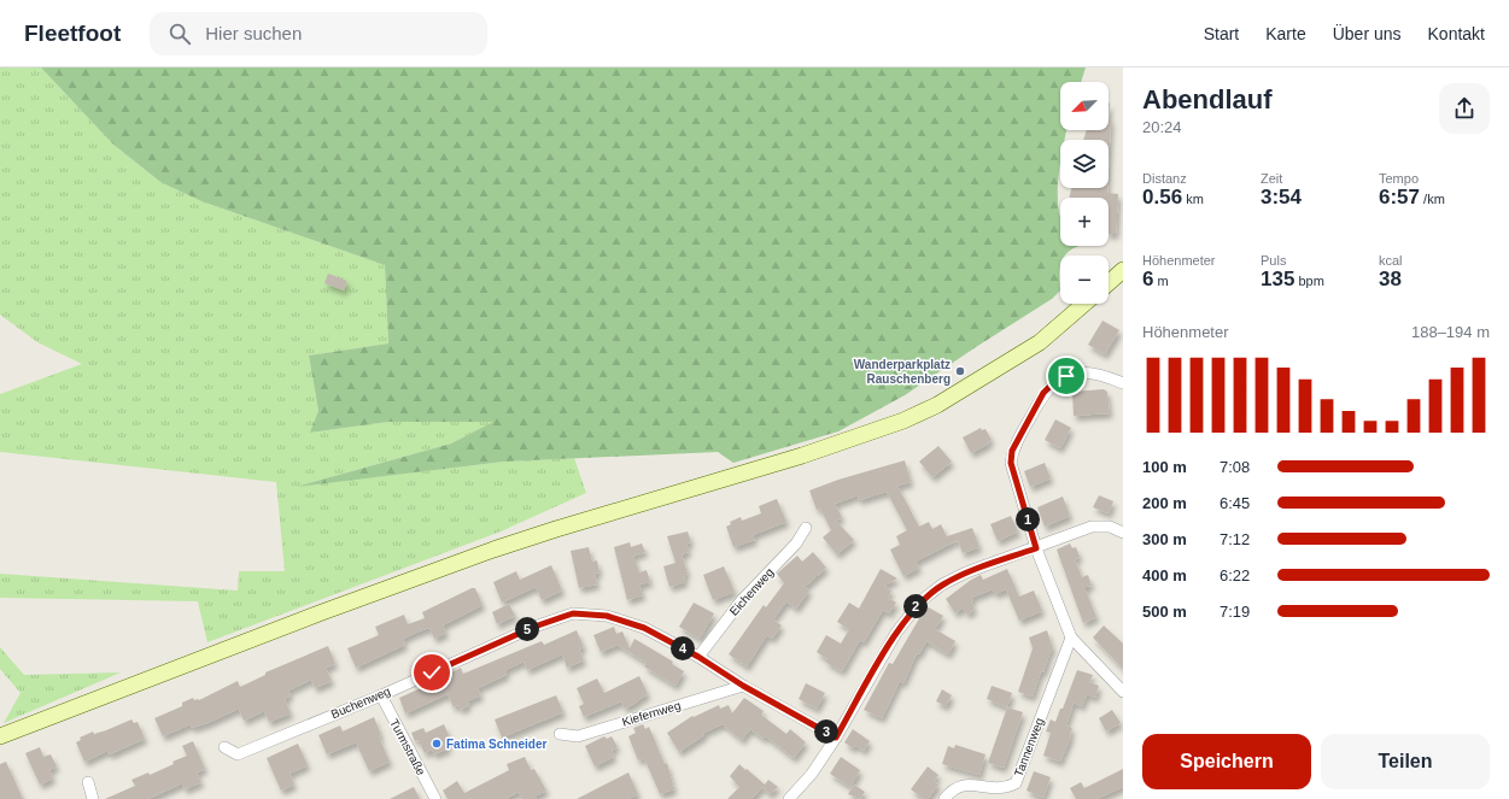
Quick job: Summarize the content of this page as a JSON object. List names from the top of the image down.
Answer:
{
  "streets": {
    "street": [
      "Eichenweg",
      "Buchenweg",
      "Kiefernweg",
      "Turmstraße",
      "Tannenweg"
    ]
  },
  "crossings": [
    ["Eichenweg", "Buchenweg"],
    ["Buchenweg", "Kiefernweg"],
    ["Buchenweg", "Turmstraße"]
  ],
  "places": ["Wanderparkplatz Rauschenberg", "Fatima Schneider"],
  "north": "bottom left",
  "page": {
    "header": "Fleetfoot",
    "search": "Hier suchen",
    "nav": [
      "Start",
      "Karte",
      "Über uns",
      "Kontakt"
    ],
    "heading": ["Abendlauf", "20:24"],
    "map_buttons": ["+", "−"],
    "stats": [
      ["Distanz", "0.56 km"],
      ["Zeit", "3:54"],
      ["Tempo", "6:57 /km"],
      ["Höhenmeter", "6 m"],
      ["Puls", "135 bpm"],
      ["kcal", "38"]
    ],
    "chart": ["Höhenmeter", "188–194 m"],
    "list": [
      {
        "name": "100 m",
        "note": "7:08"
      },
      {
        "name": "200 m",
        "note": "6:45"
      },
      {
        "name": "300 m",
        "note": "7:12"
      },
      {
        "name": "400 m",
        "note": "6:22"
      },
      {
        "name": "500 m",
        "note": "7:19"
      }
    ],
    "pins": [
      "1",
      "2",
      "5",
      "4",
      "3"
    ],
    "buttons": ["Speichern", "Teilen"]
  }
}
